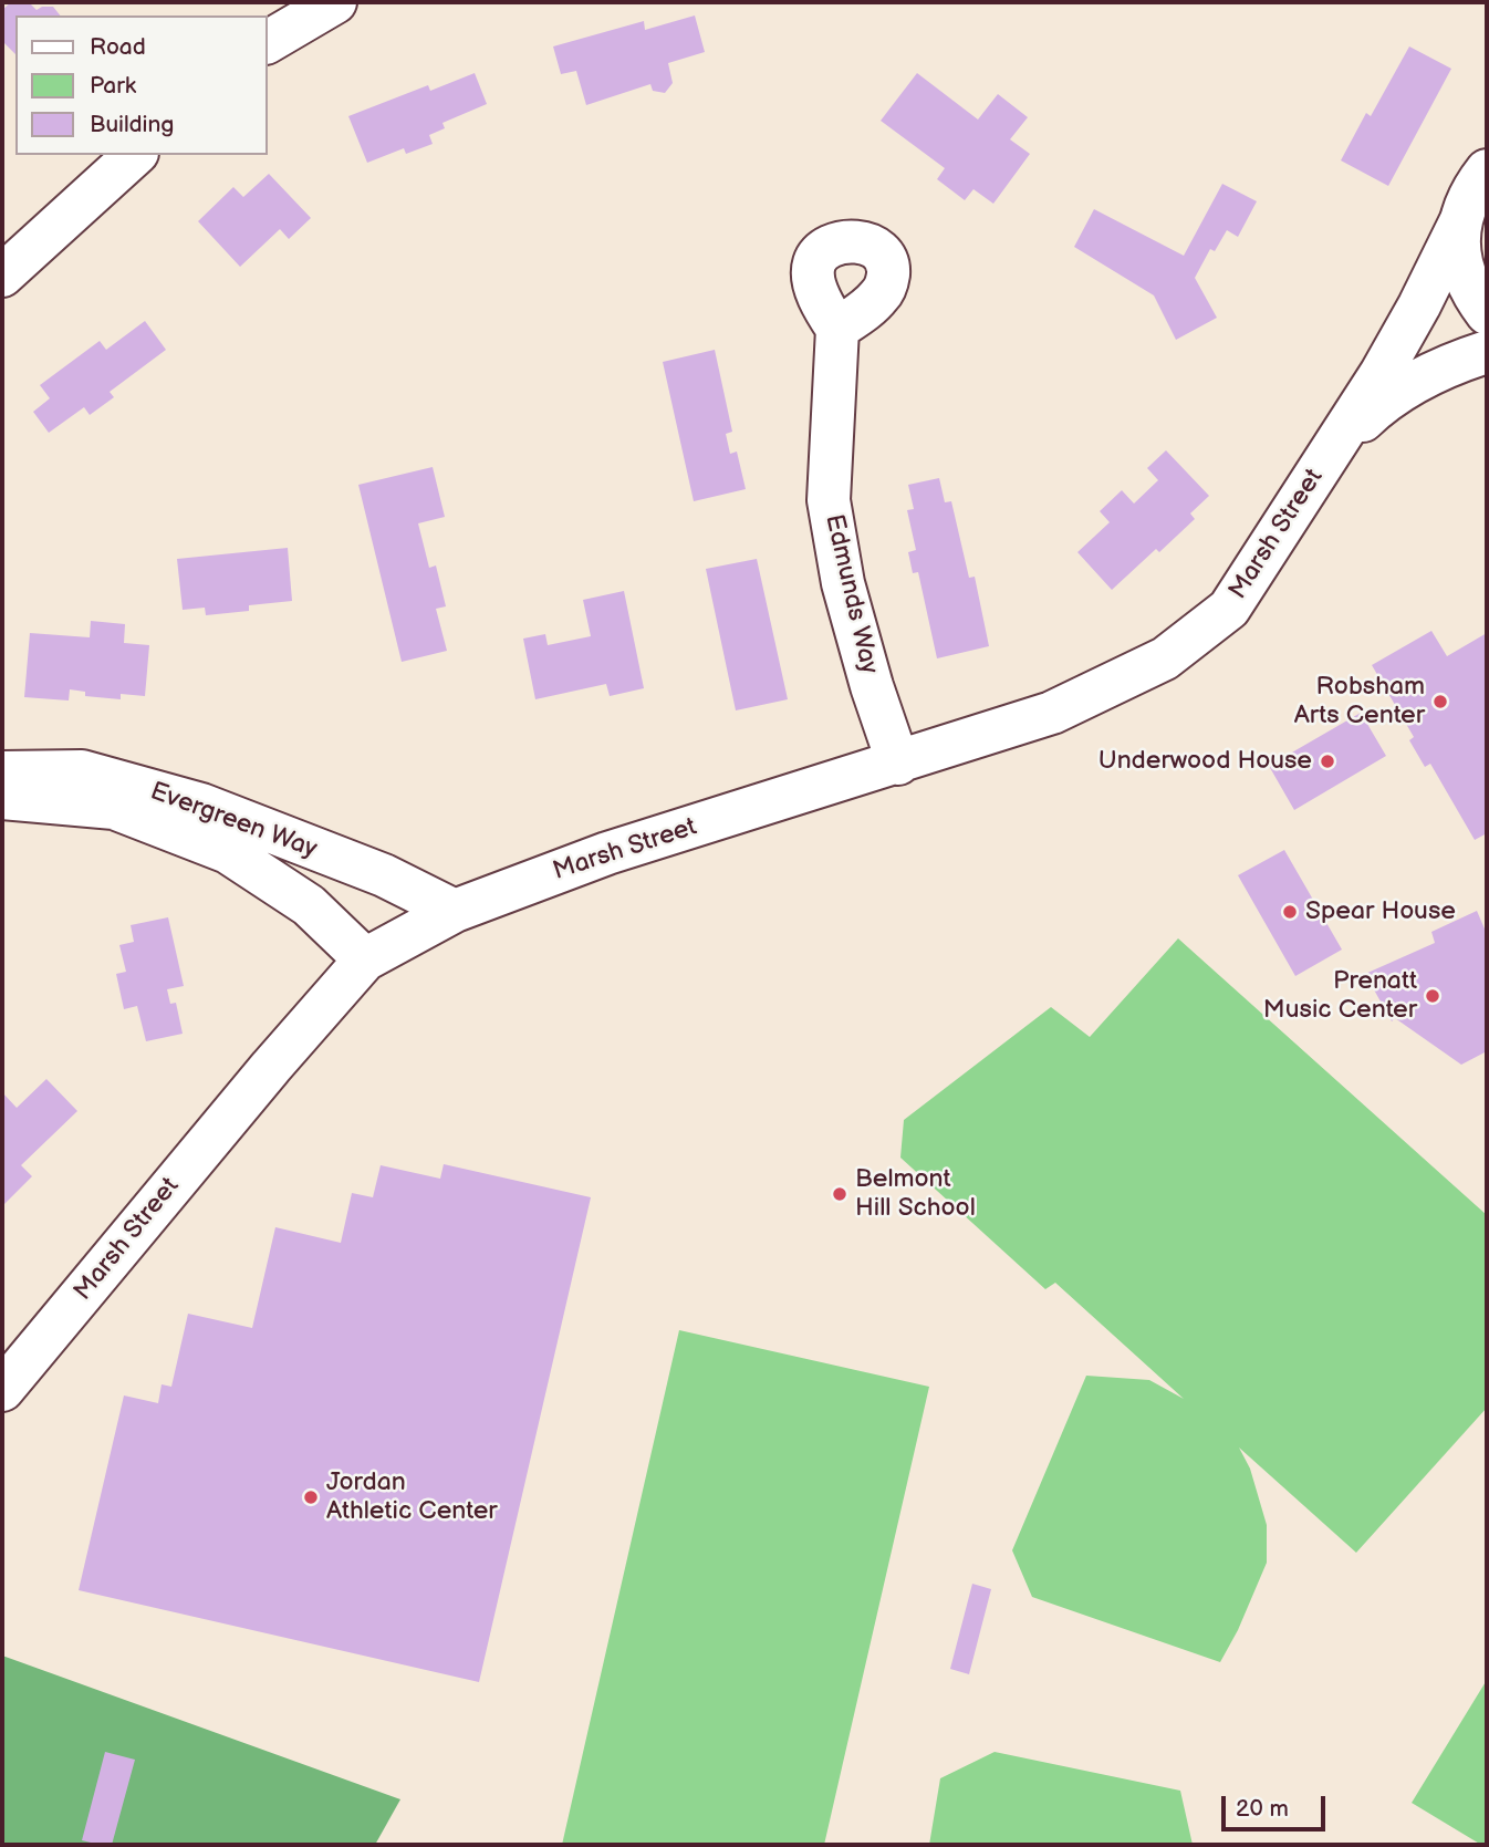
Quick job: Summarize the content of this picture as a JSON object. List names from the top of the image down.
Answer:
{
  "streets": {
    "street": ["Marsh Street", "Edmunds Way", "Evergreen Way"]
  },
  "crossings": [
    ["Marsh Street", "Edmunds Way"],
    ["Marsh Street", "Evergreen Way"]
  ],
  "places": [
    "Robsham Arts Center",
    "Underwood House",
    "Spear House",
    "Prenatt Music Center",
    "Belmont Hill School",
    "Jordan Athletic Center"
  ],
  "legend": ["Road", "Park", "Building"],
  "scale_bar": "20 m"
}
